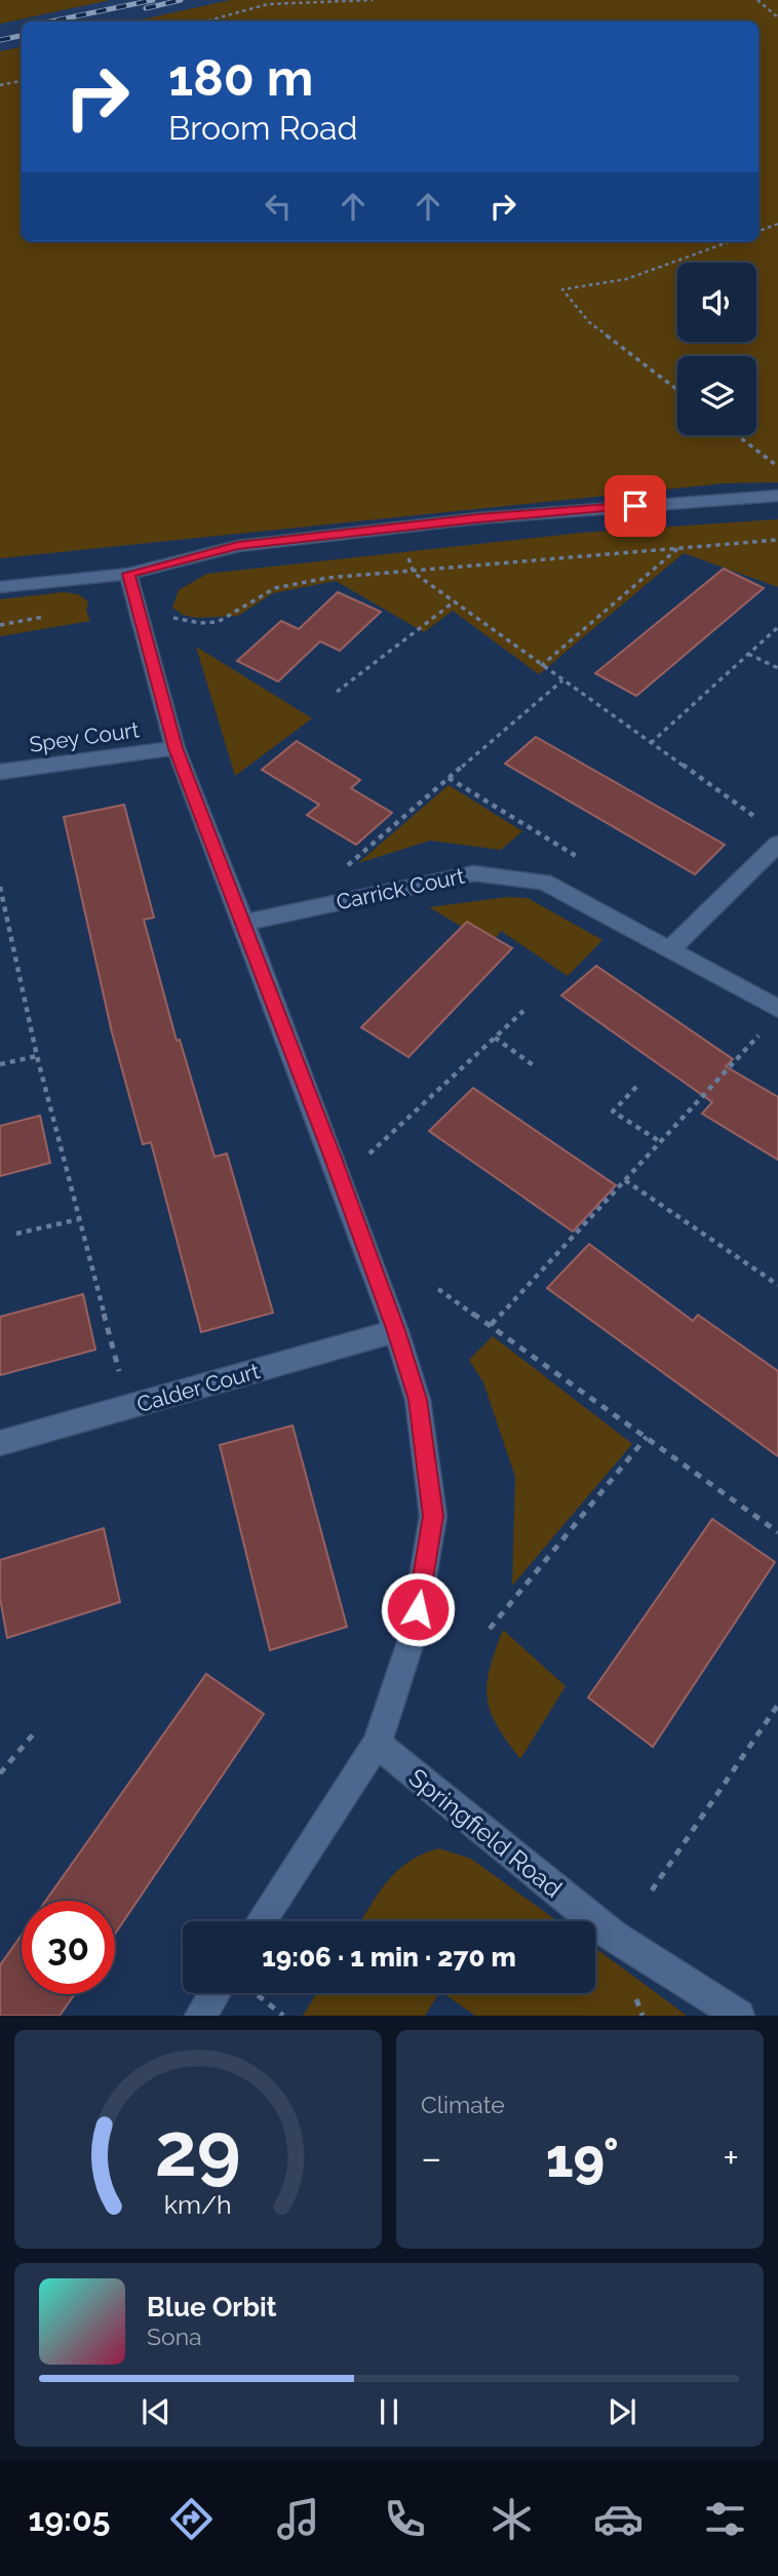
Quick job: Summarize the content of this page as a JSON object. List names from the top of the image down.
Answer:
{
  "streets": {
    "street": [
      "Spey Court",
      "Carrick Court",
      "Calder Court",
      "Springfield Road"
    ]
  },
  "page": {
    "turn": ["180 m", "Broom Road"],
    "limit": "30",
    "trip": "19:06 · 1 min · 270 m",
    "tile": "Climate",
    "heat": ["−", "19°", "+"],
    "song": ["Blue Orbit", "Sona"],
    "tabs": "19:05",
    "gauge": ["29", "km/h"]
  }
}
